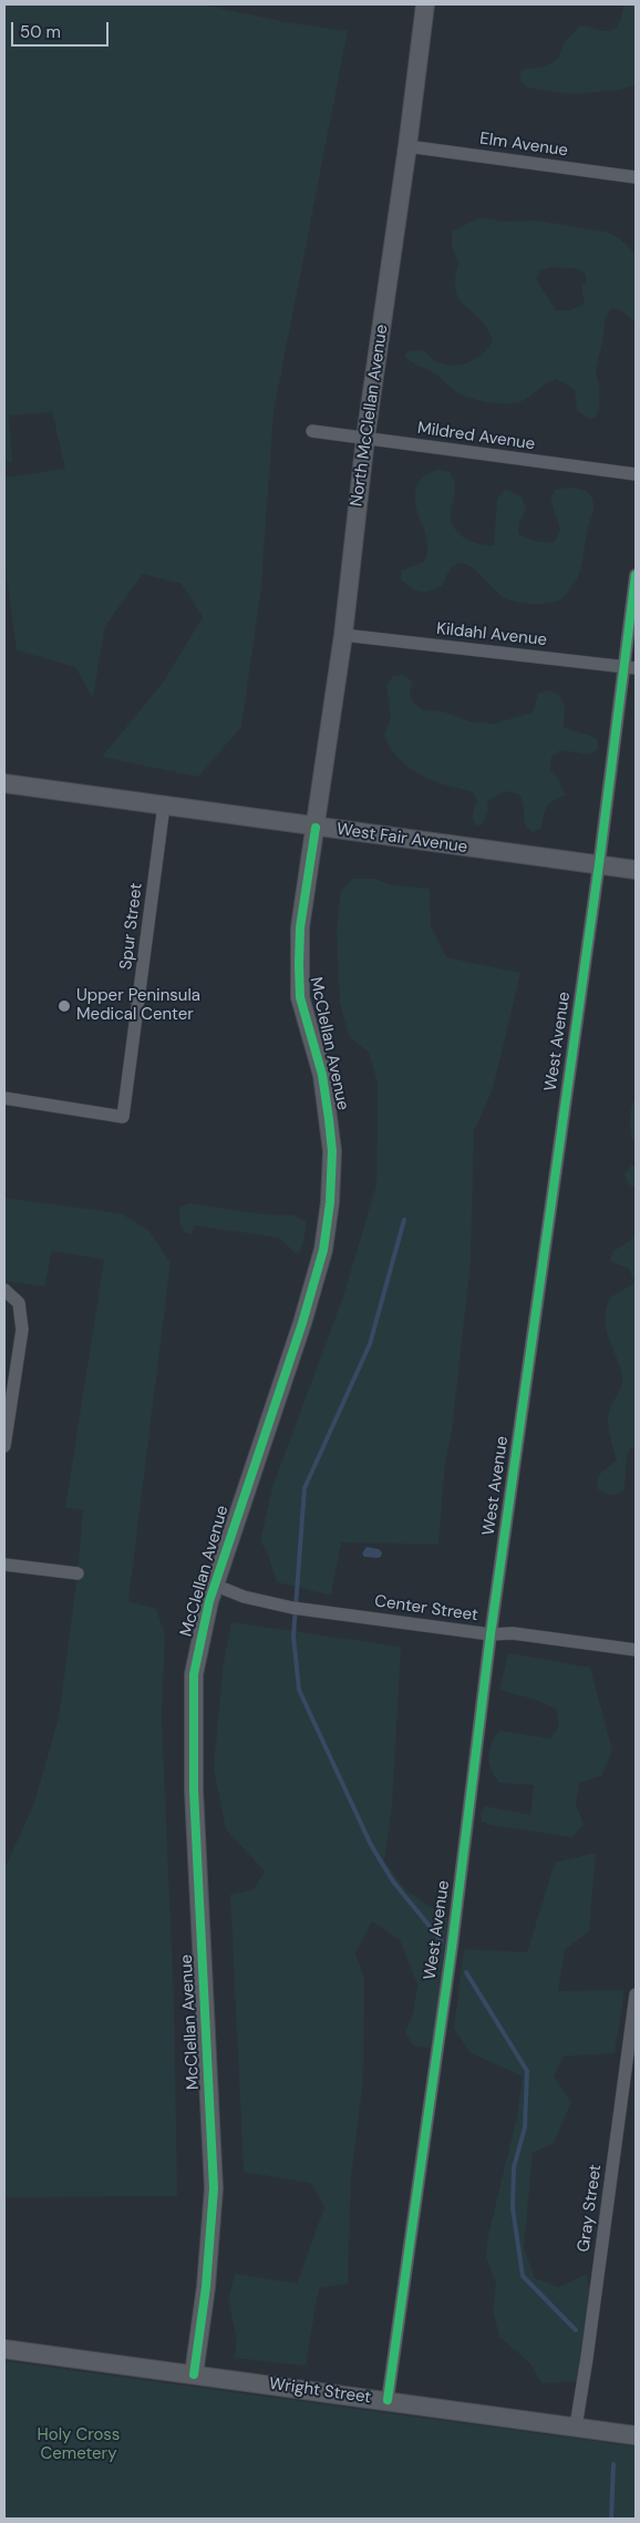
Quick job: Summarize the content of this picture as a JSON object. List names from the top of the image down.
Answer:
{
  "streets": {
    "main road": [
      "North McClellan Avenue",
      "West Fair Avenue",
      "McClellan Avenue",
      "Wright Street"
    ],
    "street": [
      "Elm Avenue",
      "Mildred Avenue",
      "Kildahl Avenue",
      "Spur Street",
      "West Avenue",
      "Center Street",
      "Gray Street"
    ]
  },
  "crossings": [
    ["Elm Avenue", "North McClellan Avenue"],
    ["North McClellan Avenue", "Mildred Avenue"],
    ["North McClellan Avenue", "Kildahl Avenue"],
    ["North McClellan Avenue", "West Fair Avenue"],
    ["North McClellan Avenue", "McClellan Avenue"],
    ["Kildahl Avenue", "West Avenue"],
    ["West Fair Avenue", "Spur Street"],
    ["West Fair Avenue", "West Avenue"],
    ["West Fair Avenue", "McClellan Avenue"],
    ["West Avenue", "Center Street"],
    ["West Avenue", "Wright Street"],
    ["McClellan Avenue", "Center Street"],
    ["McClellan Avenue", "Wright Street"],
    ["Gray Street", "Wright Street"]
  ],
  "parks": ["Holy Cross Cemetery"],
  "places": ["Upper Peninsula Medical Center"],
  "scale_bar": "50 m"
}
